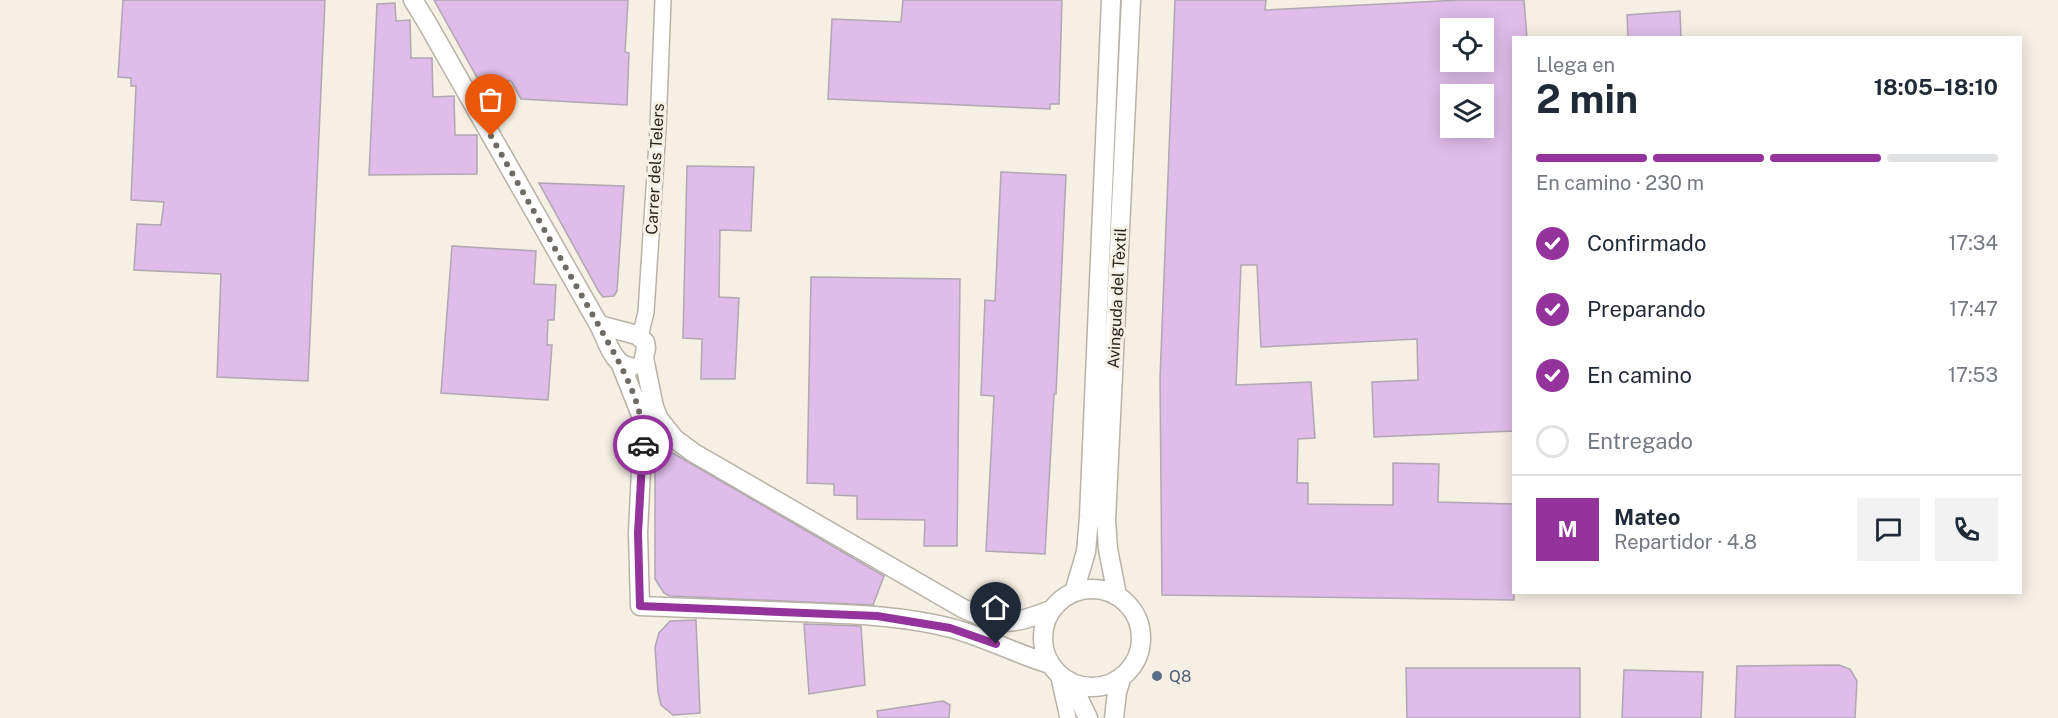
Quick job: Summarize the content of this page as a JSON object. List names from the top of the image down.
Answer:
{
  "streets": {
    "street": ["Carrer dels Telers", "Avinguda del Tèxtil"]
  },
  "places": ["Q8"],
  "page": {
    "heading": ["2 min", "Llega en", "18:05–18:10"],
    "panel": ["Mateo", "Repartidor · 4.8"],
    "bar": "En camino · 230 m",
    "list": [
      ["Confirmado", "17:34"],
      ["Preparando", "17:47"],
      ["En camino", "17:53"],
      "Entregado"
    ],
    "round": "M"
  }
}
